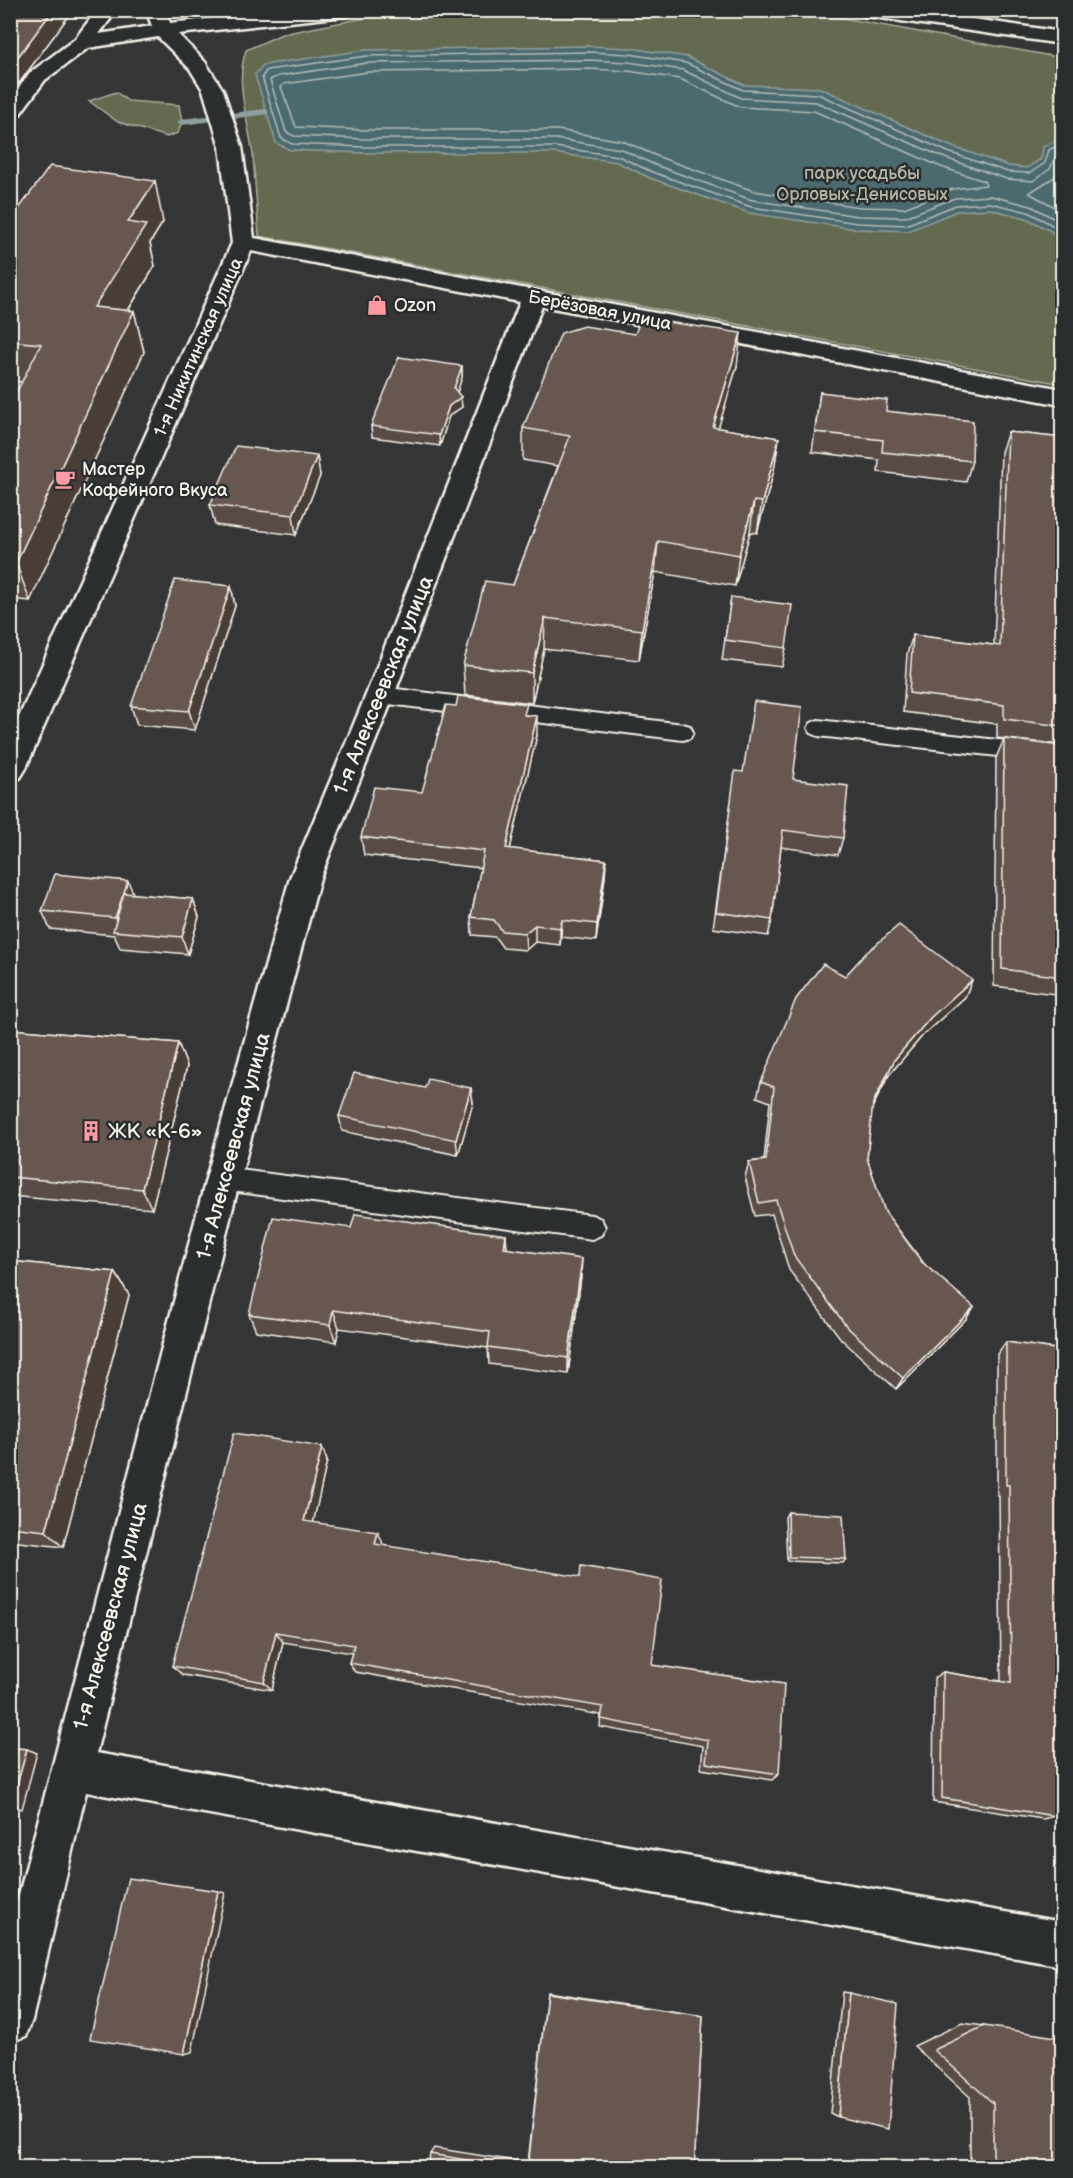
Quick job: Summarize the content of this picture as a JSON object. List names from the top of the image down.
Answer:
{
  "streets": {
    "street": ["Берёзовая улица", "1-я Никитинская улица", "1-я Алексеевская улица"]
  },
  "crossings": [
    ["Берёзовая улица", "1-я Никитинская улица"],
    ["Берёзовая улица", "1-я Алексеевская улица"]
  ],
  "parks": ["парк усадьбы Орловых-Денисовых"],
  "places": {
    "shop": ["Ozon"],
    "cafe": ["Мастер Кофейного Вкуса"],
    "building": ["ЖК «К-6»"]
  }
}
